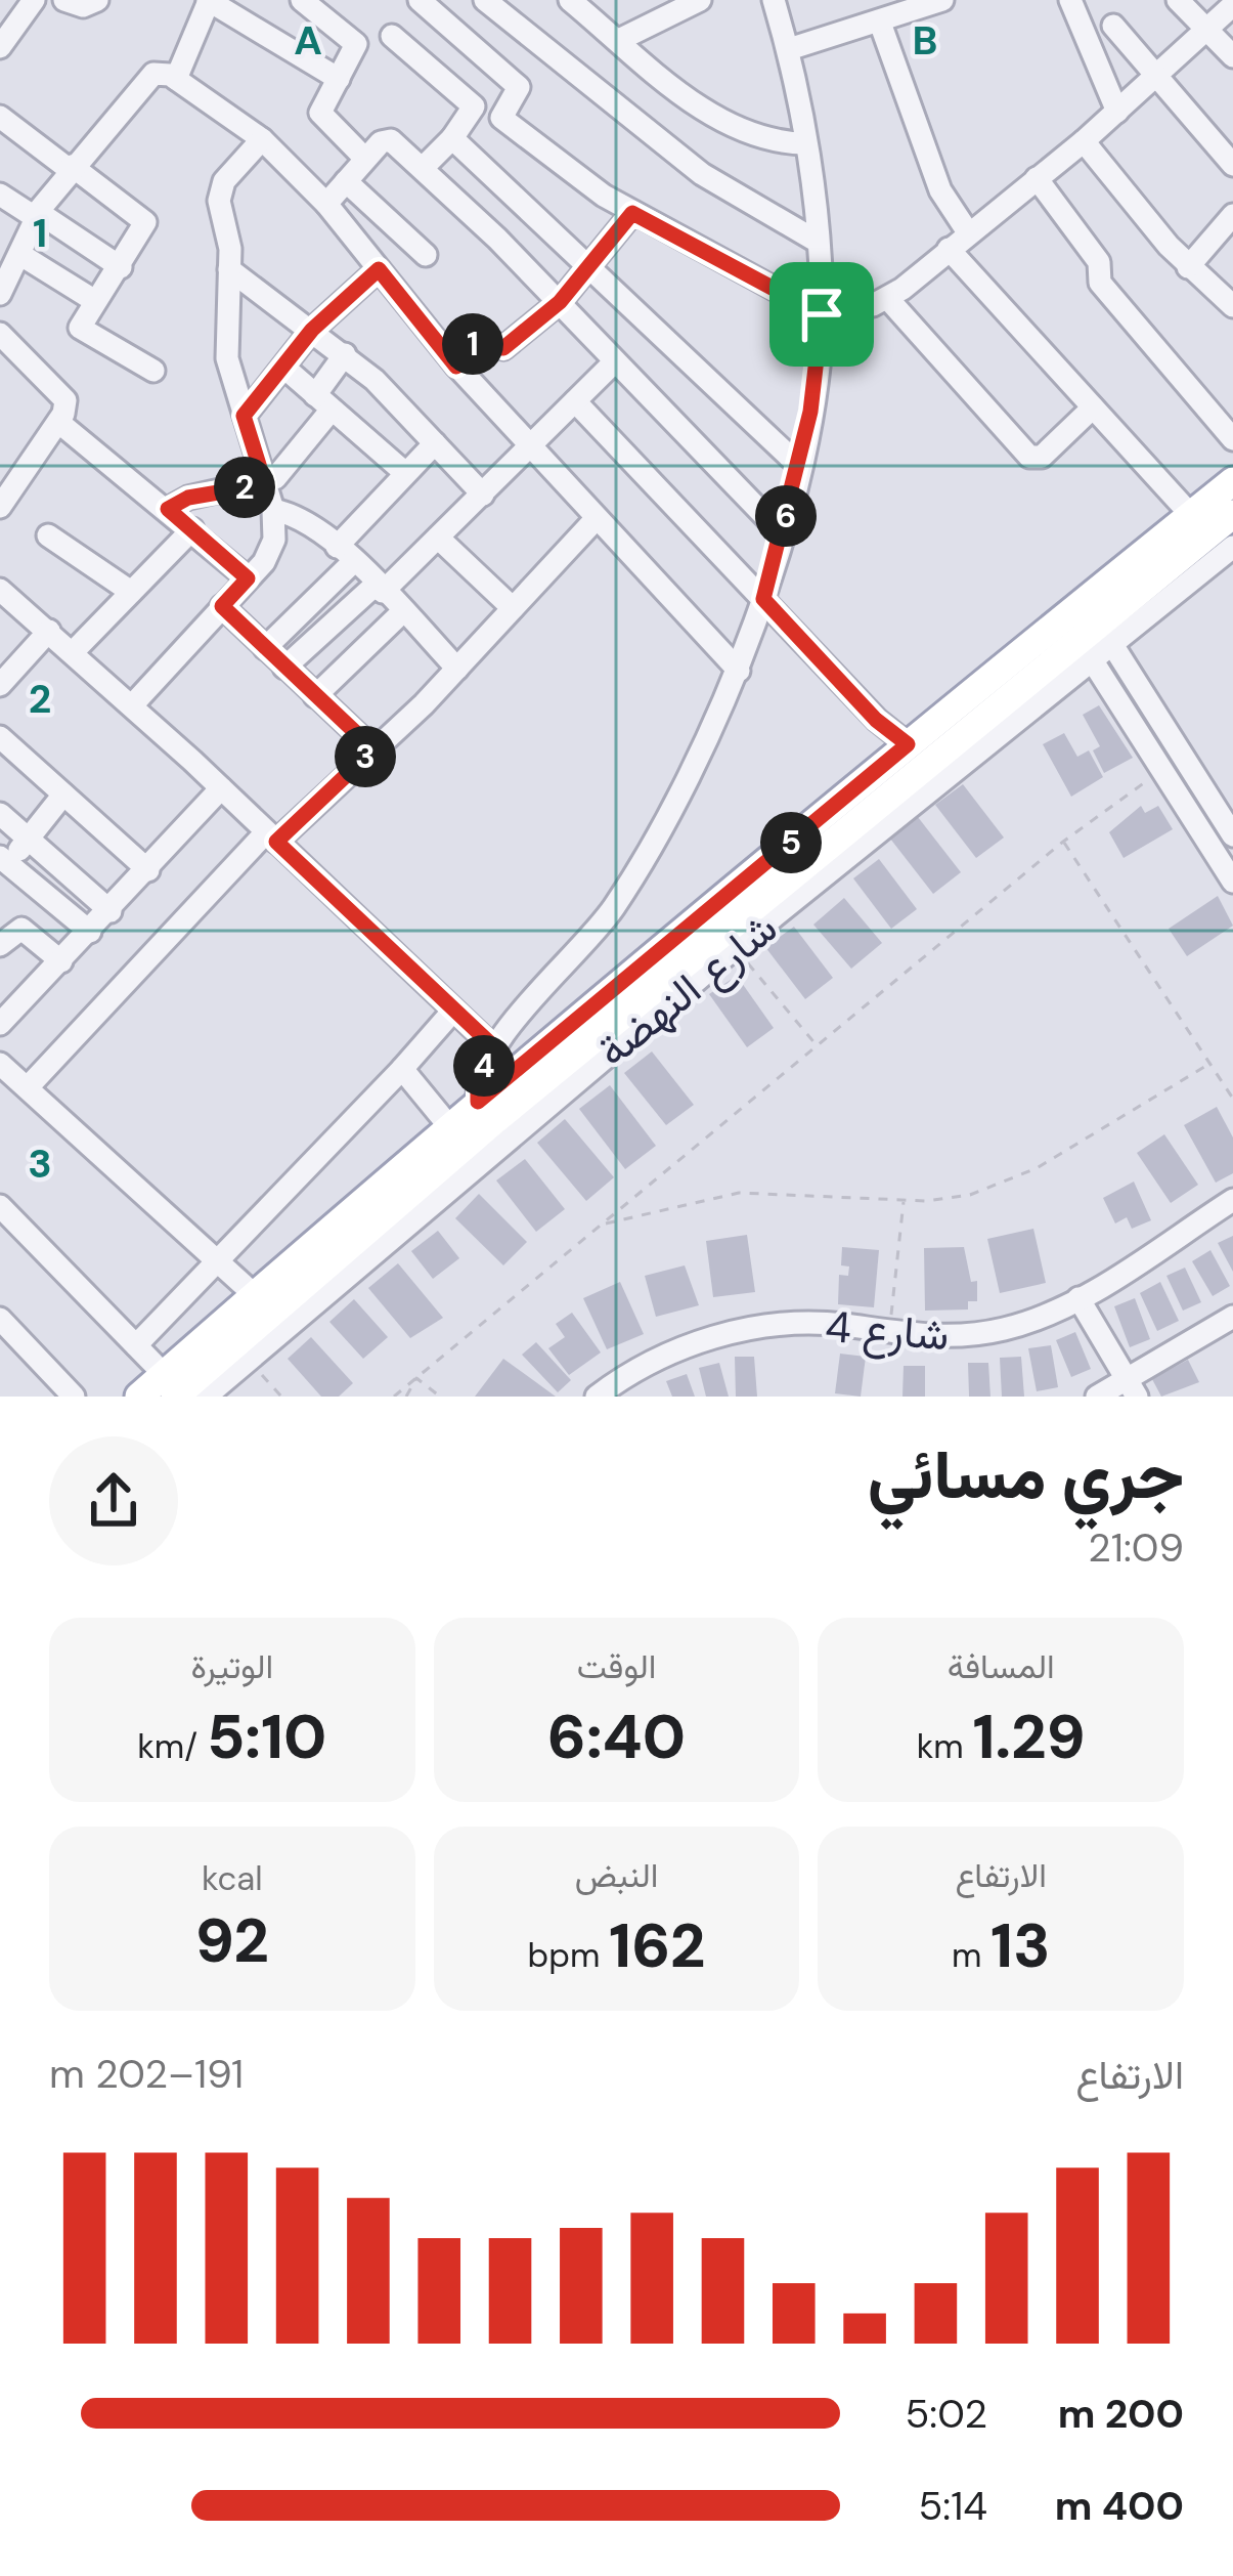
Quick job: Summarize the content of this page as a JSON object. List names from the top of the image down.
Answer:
{
  "streets": {
    "street": ["شارع النهضة", "شارع 4"]
  },
  "page": {
    "pins": [
      "1",
      "2",
      "6",
      "3",
      "5",
      "4"
    ],
    "heading": ["جري مسائي", "21:09"],
    "stats": [
      ["المسافة", "1.29 km"],
      ["الوقت", "6:40"],
      ["الوتيرة", "5:10 /km"],
      ["الارتفاع", "13 m"],
      ["النبض", "162 bpm"],
      ["kcal", "92"]
    ],
    "chart": ["الارتفاع", "191–202 m"],
    "list": [
      {
        "name": "200 m",
        "note": "5:02"
      },
      {
        "name": "400 m",
        "note": "5:14"
      }
    ]
  },
  "grid": {
    "columns": ["A", "B"],
    "rows": ["1", "2", "3"]
  }
}
